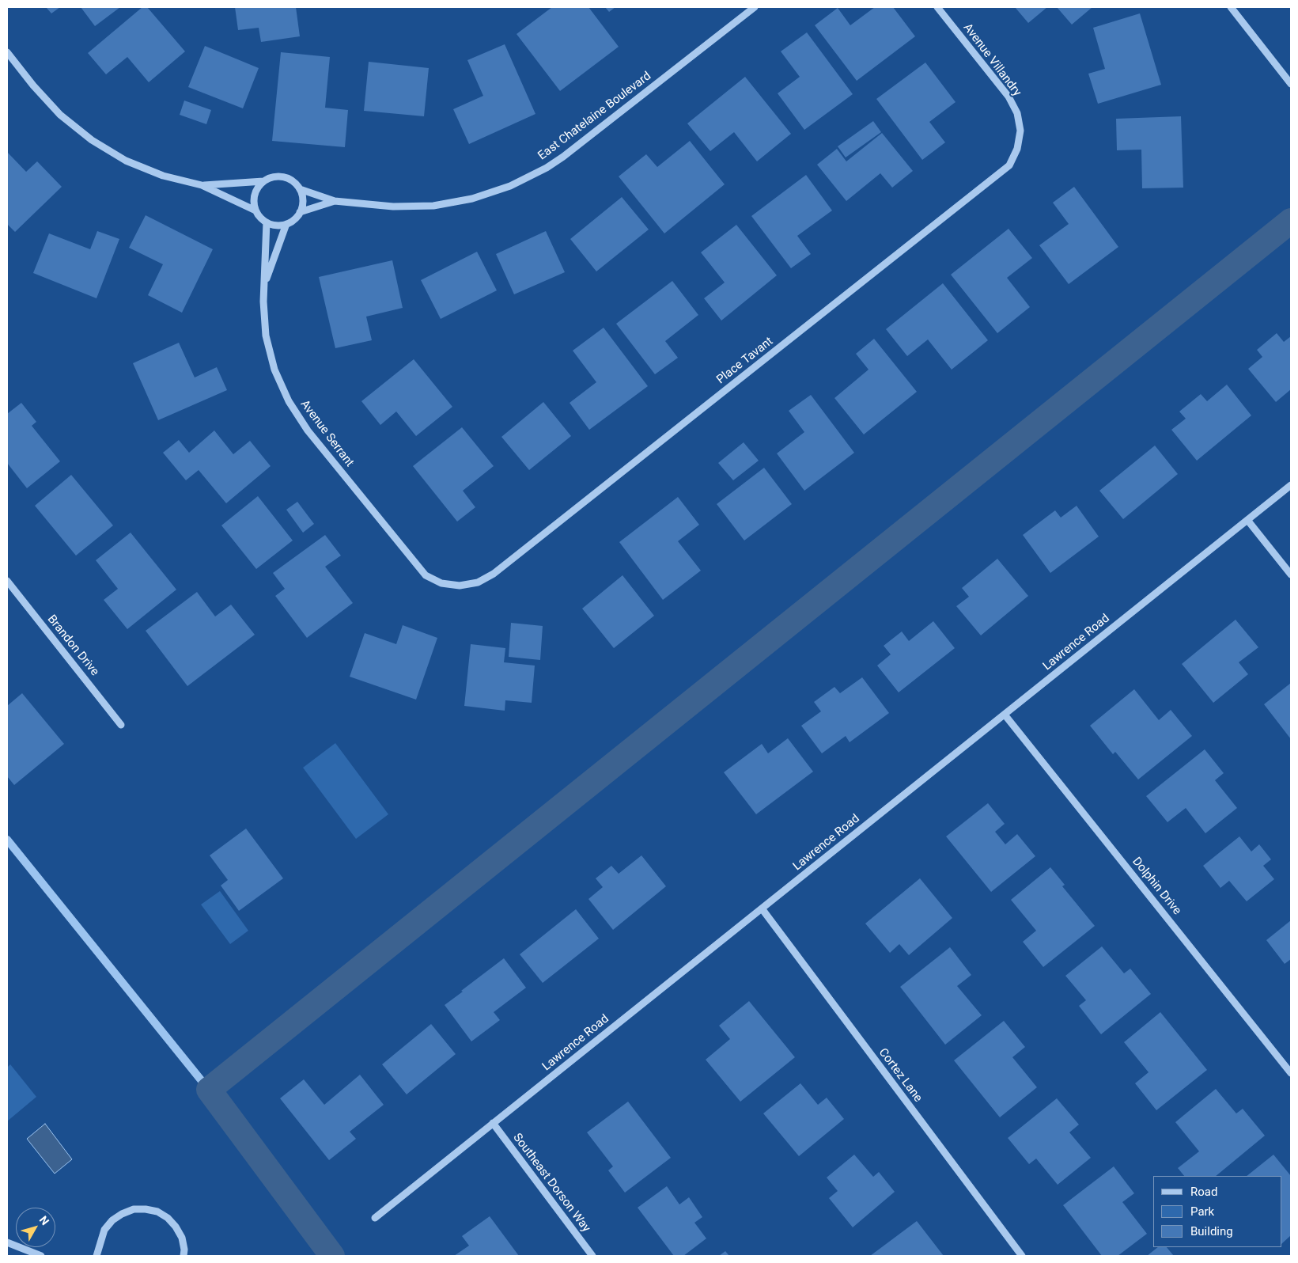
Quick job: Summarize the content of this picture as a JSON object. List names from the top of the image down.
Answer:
{
  "streets": {
    "street": [
      "Avenue Villandry",
      "East Chatelaine Boulevard",
      "Place Tavant",
      "Avenue Serrant",
      "Lawrence Road",
      "Brandon Drive",
      "Dolphin Drive",
      "Cortez Lane",
      "Southeast Dorson Way"
    ]
  },
  "crossings": [
    ["Avenue Villandry", "Place Tavant"],
    ["East Chatelaine Boulevard", "Avenue Serrant"],
    ["Place Tavant", "Avenue Serrant"],
    ["Lawrence Road", "Dolphin Drive"],
    ["Lawrence Road", "Cortez Lane"],
    ["Lawrence Road", "Southeast Dorson Way"]
  ],
  "legend": ["Road", "Park", "Building"],
  "north": "top right"
}
